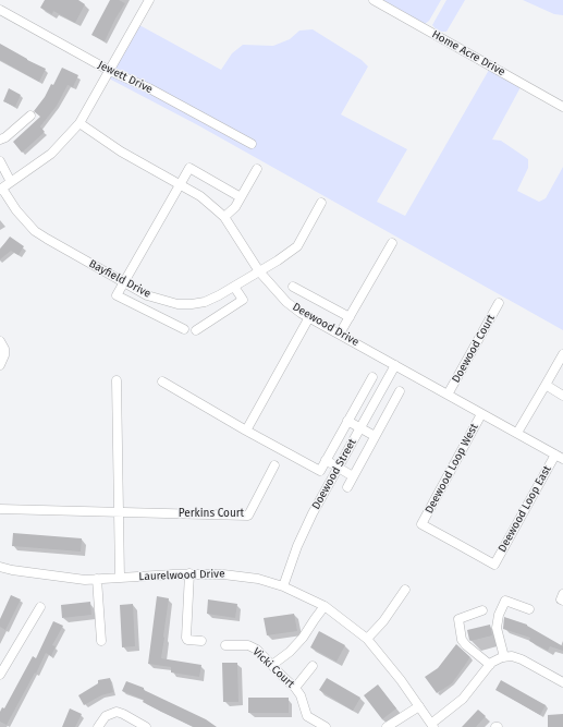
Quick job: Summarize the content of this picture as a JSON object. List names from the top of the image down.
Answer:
{
  "streets": {
    "street": [
      "Home Acre Drive",
      "Jewett Drive",
      "Bayfield Drive",
      "Deewood Drive",
      "Doewood Court",
      "Deewood Loop West",
      "Doewood Street",
      "Deewood Loop East",
      "Perkins Court",
      "Laurelwood Drive",
      "Vicki Court"
    ]
  },
  "crossings": [
    ["Bayfield Drive", "Deewood Drive"],
    ["Deewood Drive", "Doewood Court"],
    ["Deewood Drive", "Deewood Loop West"],
    ["Deewood Drive", "Doewood Street"],
    ["Deewood Drive", "Deewood Loop East"],
    ["Deewood Loop West", "Deewood Loop East"],
    ["Doewood Street", "Laurelwood Drive"]
  ]
}
